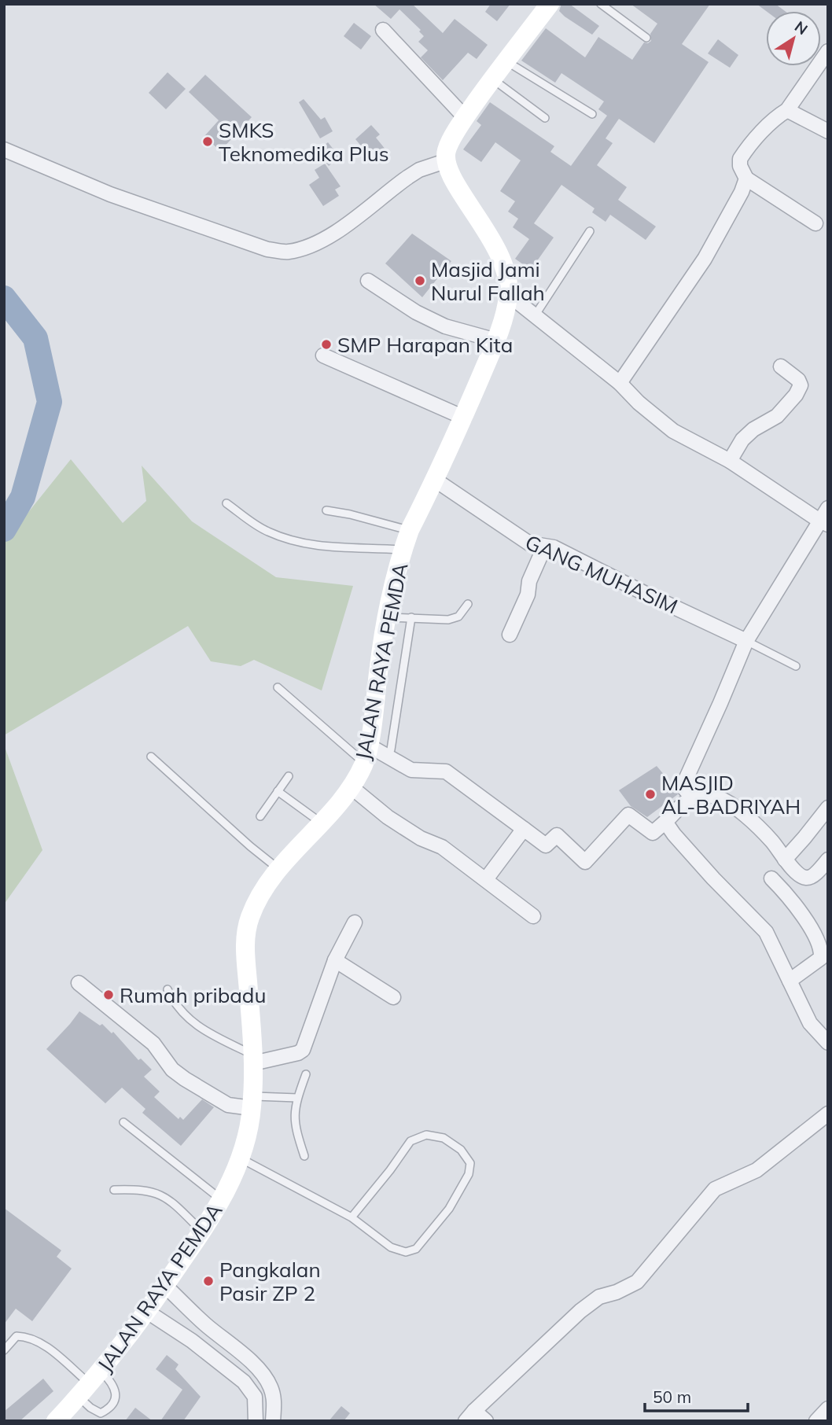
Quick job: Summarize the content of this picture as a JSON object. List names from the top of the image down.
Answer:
{
  "streets": {
    "main road": ["JALAN RAYA PEMDA"],
    "street": ["GANG MUHASIM"]
  },
  "crossings": [
    ["GANG MUHASIM", "JALAN RAYA PEMDA"]
  ],
  "places": [
    "SMKS Teknomedika Plus",
    "Masjid Jami Nurul Fallah",
    "SMP Harapan Kita",
    "MASJID AL-BADRIYAH",
    "Rumah pribadu",
    "Pangkalan Pasir ZP 2"
  ],
  "scale_bar": "50 m",
  "north": "top right"
}
